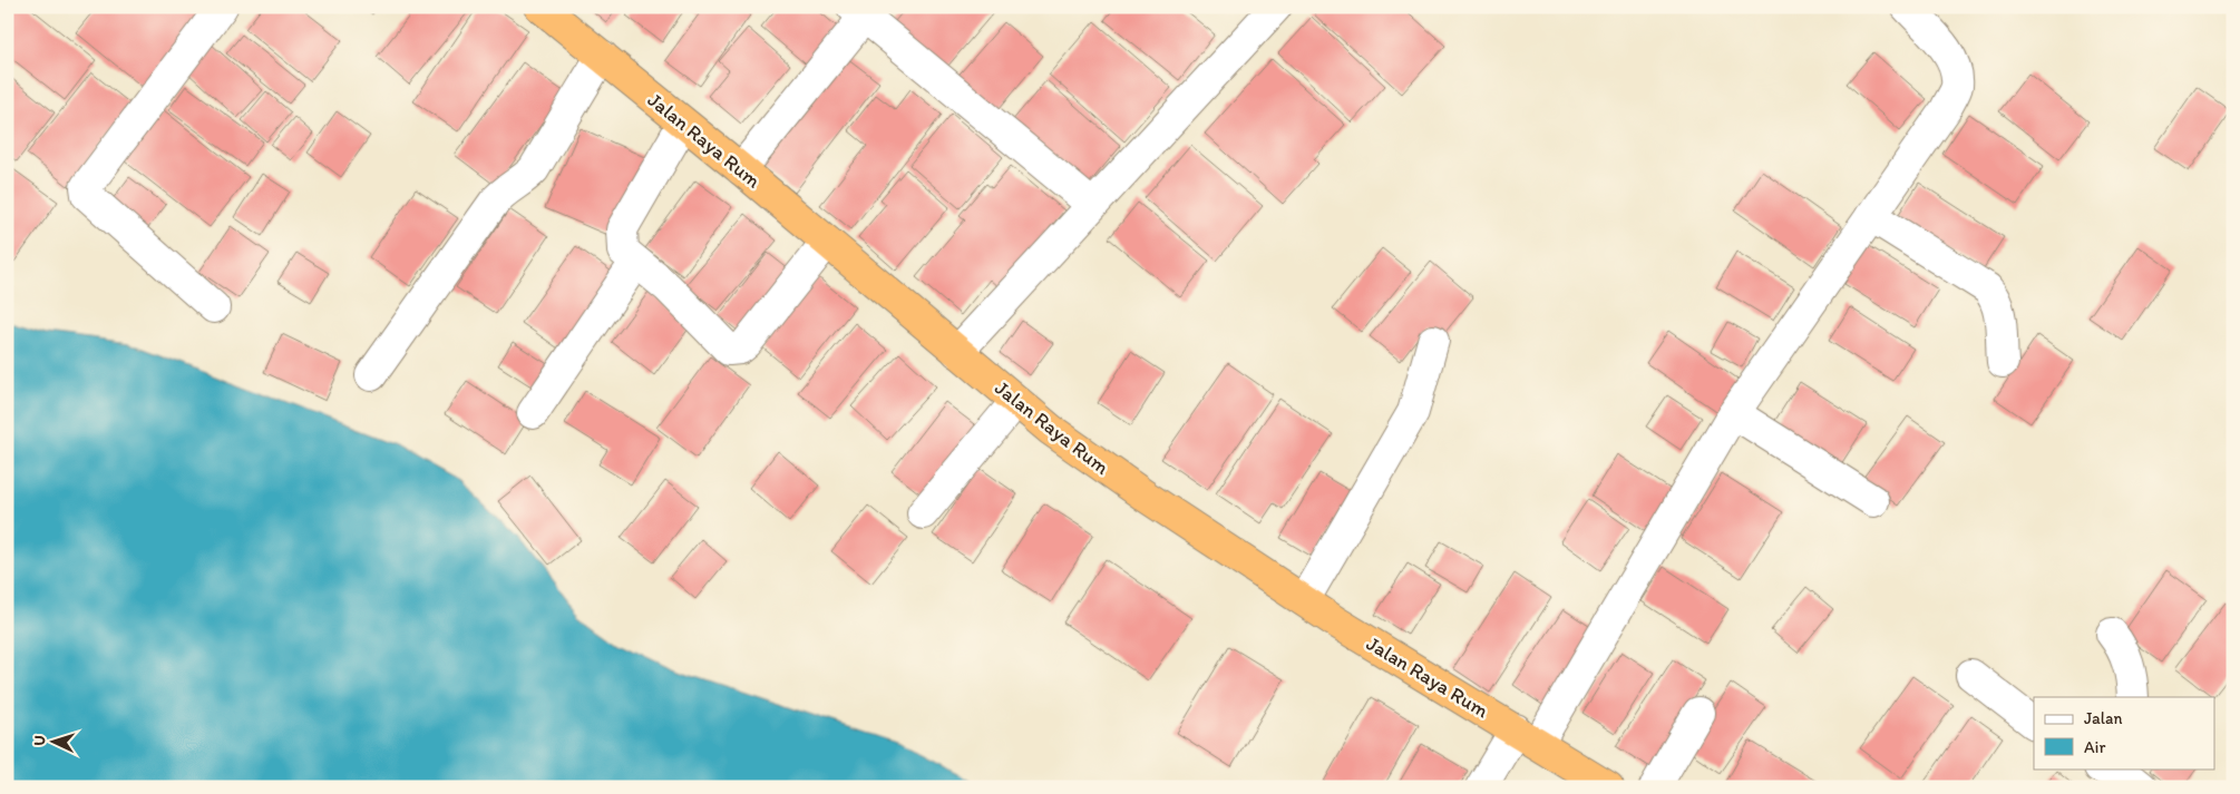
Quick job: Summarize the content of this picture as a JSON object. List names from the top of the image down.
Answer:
{
  "streets": {
    "highway": ["Jalan Raya Rum"]
  },
  "legend": ["Jalan", "Air"],
  "north": "left"
}
